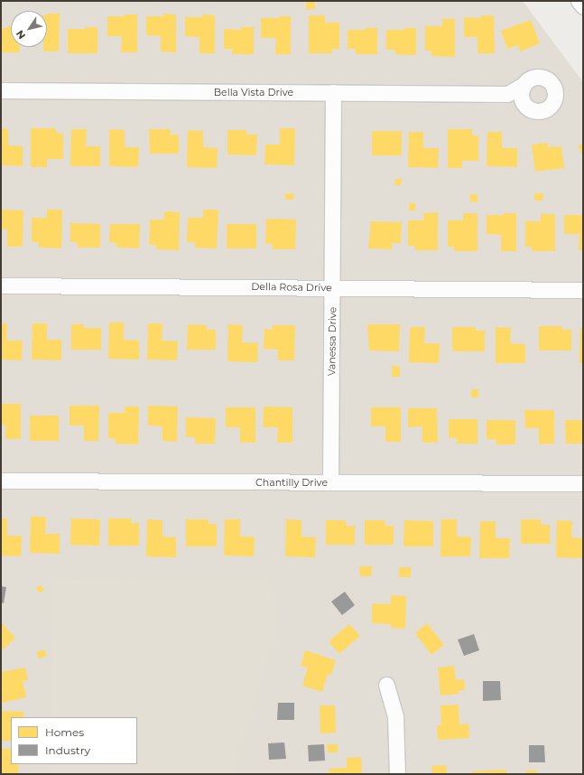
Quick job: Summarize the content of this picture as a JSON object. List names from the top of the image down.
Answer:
{
  "streets": {
    "street": [
      "Bella Vista Drive",
      "Della Rosa Drive",
      "Vanessa Drive",
      "Chantilly Drive"
    ]
  },
  "crossings": [
    ["Bella Vista Drive", "Vanessa Drive"],
    ["Della Rosa Drive", "Vanessa Drive"],
    ["Vanessa Drive", "Chantilly Drive"]
  ],
  "legend": ["Homes", "Industry"],
  "north": "bottom left"
}
